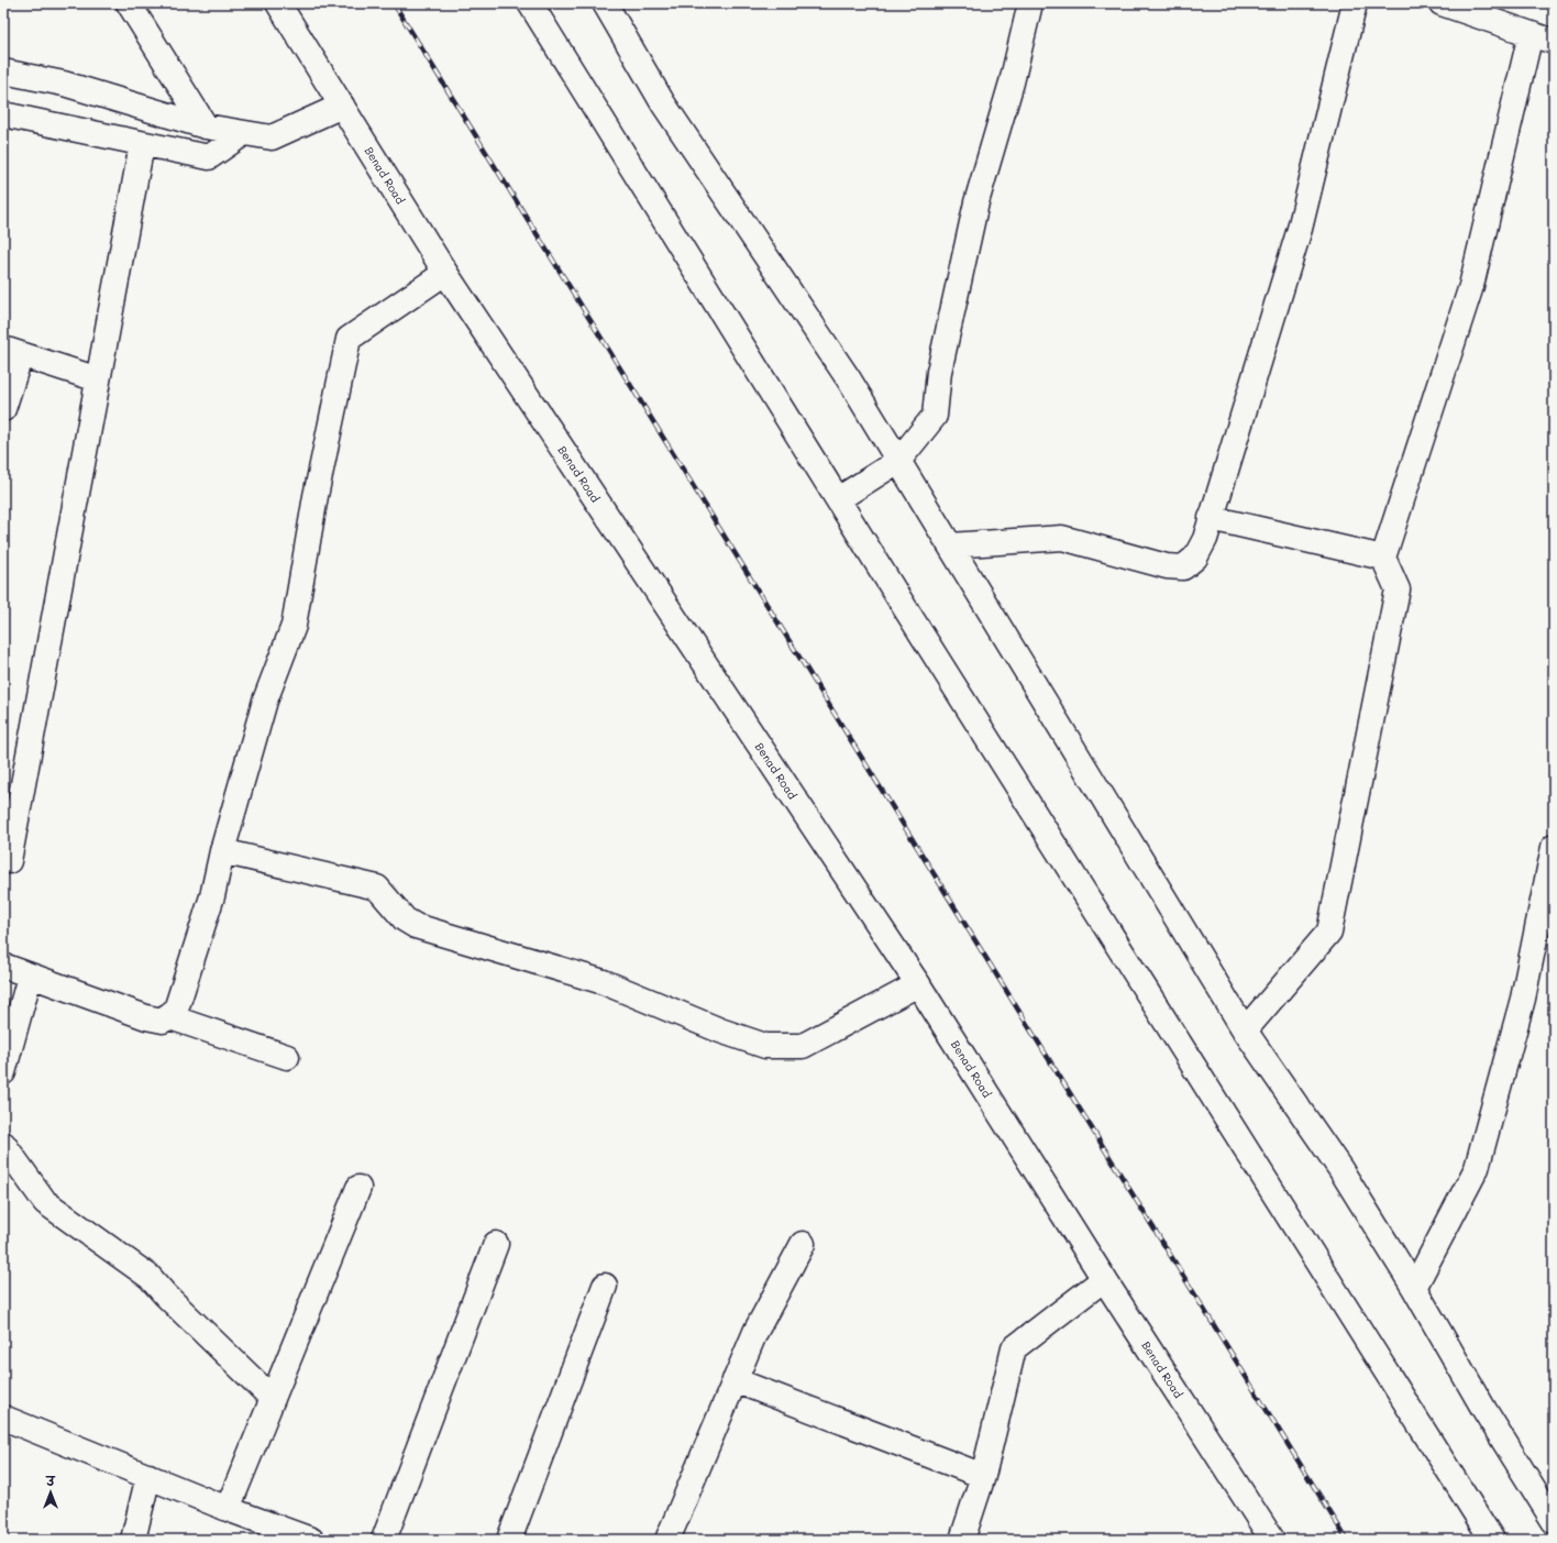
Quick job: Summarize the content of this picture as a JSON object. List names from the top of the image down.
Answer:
{
  "streets": {
    "street": ["Benad Road"]
  },
  "north": "top"
}
